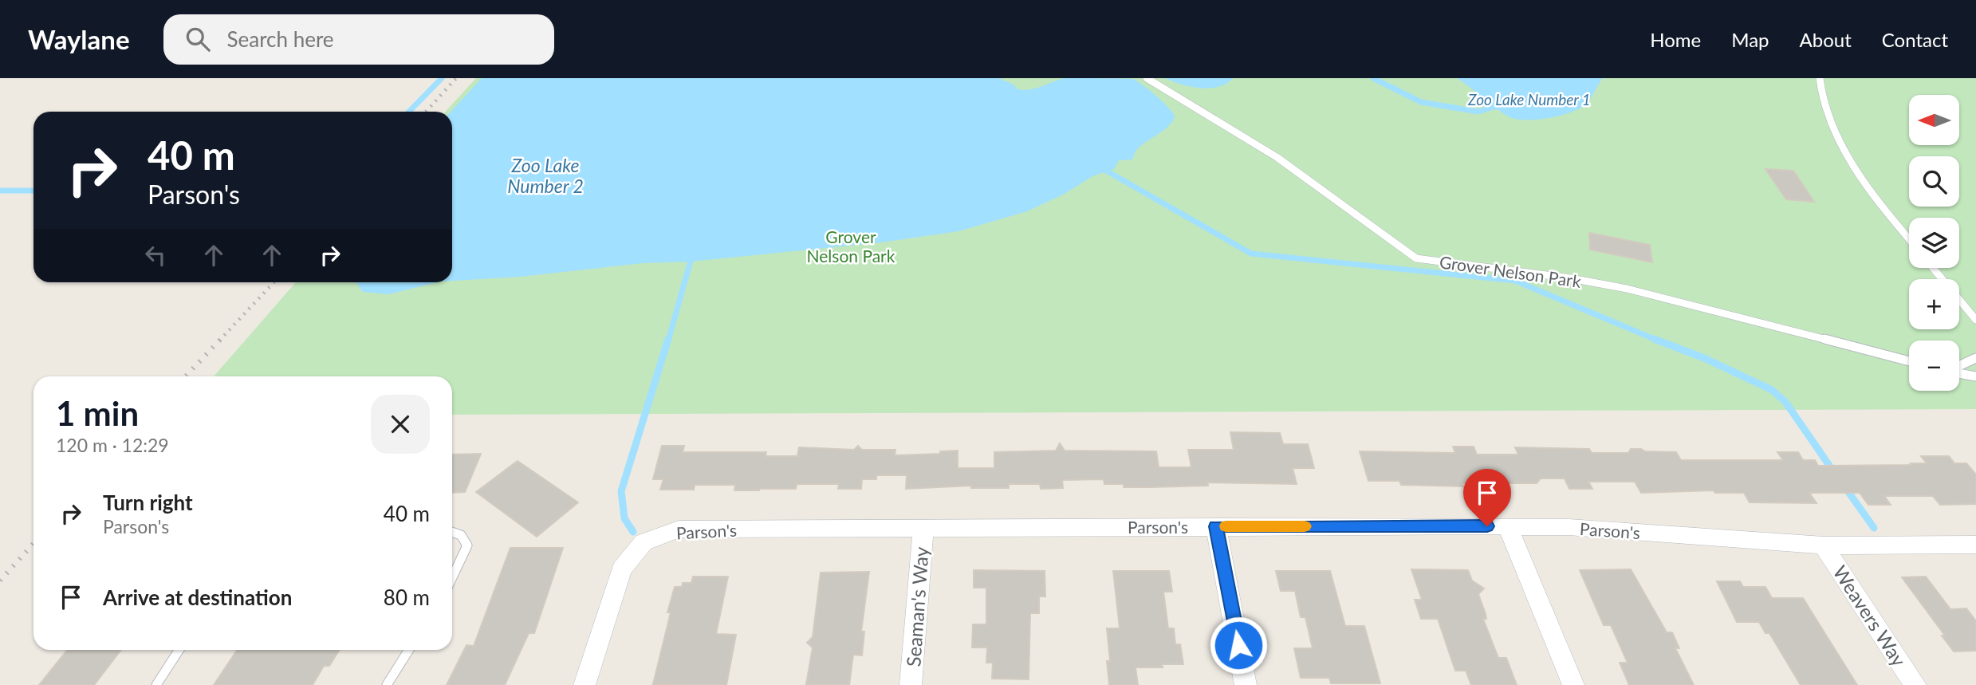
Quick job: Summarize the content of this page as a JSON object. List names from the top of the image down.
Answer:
{
  "streets": {
    "street": ["Parson's", "Seaman's Way", "Weavers Way"],
    "lane": ["Grover Nelson Park"]
  },
  "crossings": [
    ["Parson's", "Seaman's Way"],
    ["Parson's", "Weavers Way"]
  ],
  "water": ["Zoo Lake Number 1", "Zoo Lake Number 2"],
  "parks": ["Grover Nelson Park"],
  "north": "left",
  "page": {
    "header": "Waylane",
    "search": "Search here",
    "nav": [
      "Home",
      "Map",
      "About",
      "Contact"
    ],
    "map_buttons": ["+", "−"],
    "turn": ["40 m", "Parson's"],
    "heading": ["1 min", "120 m · 12:29"],
    "list": [
      {
        "name": "Turn right",
        "note": "Parson's",
        "value": "40 m"
      },
      {
        "name": "Arrive at destination",
        "value": "80 m"
      }
    ]
  }
}
